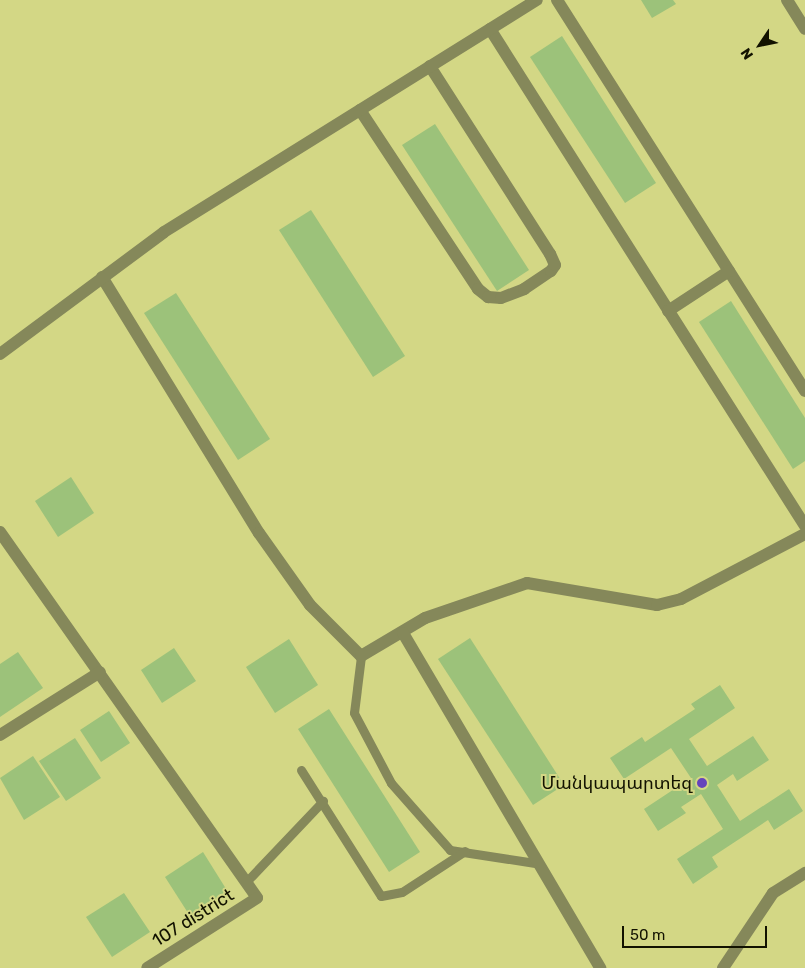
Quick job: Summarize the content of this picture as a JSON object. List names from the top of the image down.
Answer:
{
  "streets": {
    "street": ["107 district"]
  },
  "places": ["Մանկապարտեզ"],
  "scale_bar": "50 m",
  "north": "bottom left"
}
